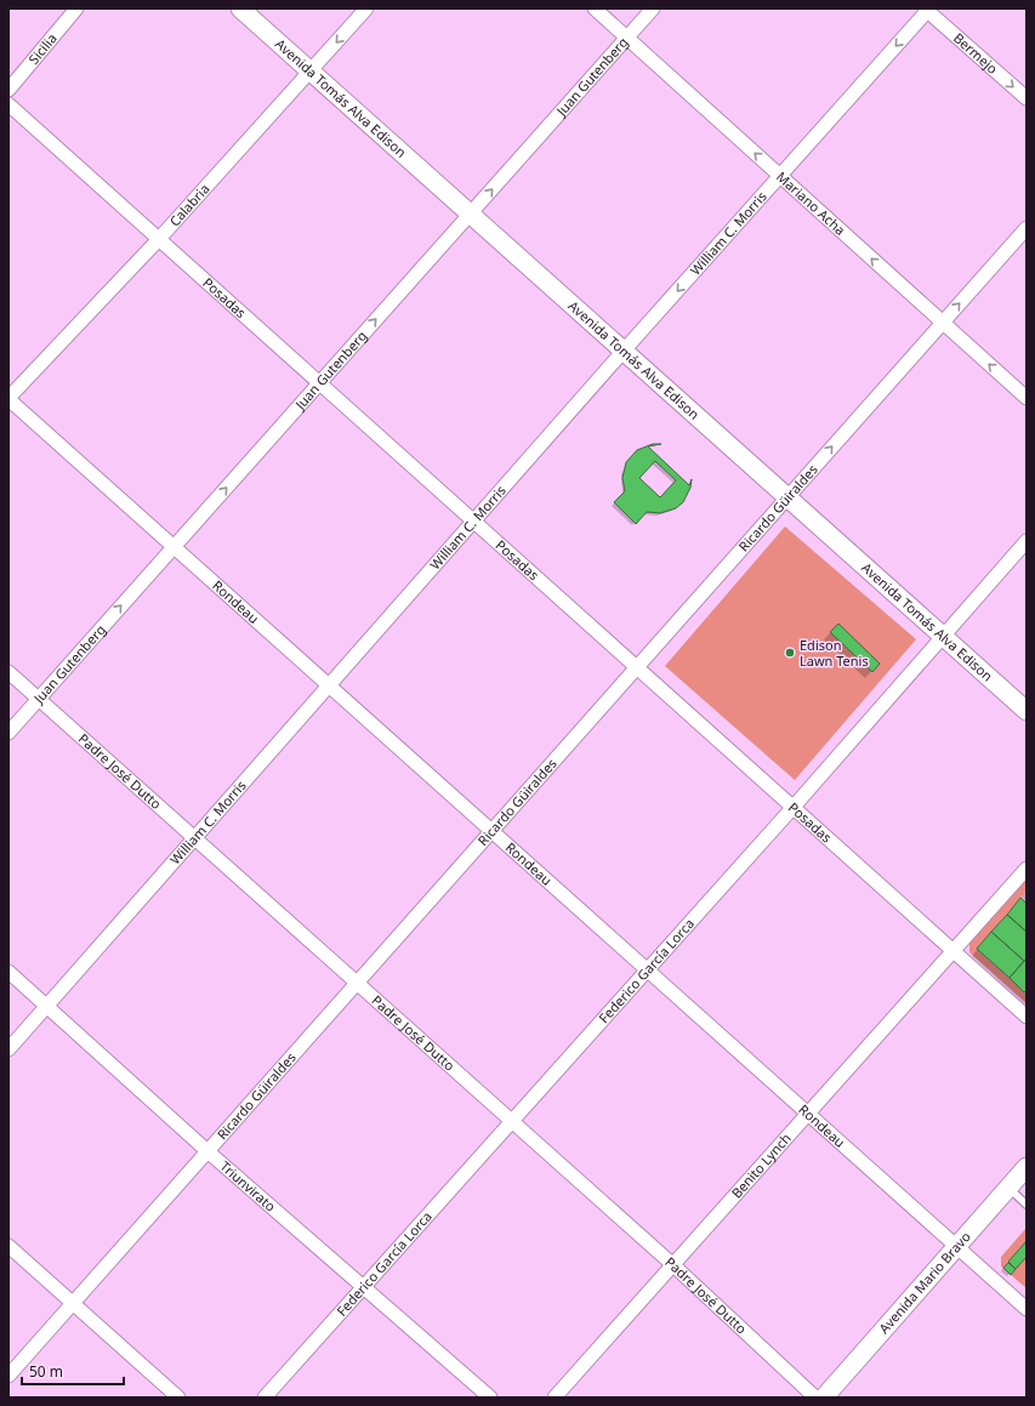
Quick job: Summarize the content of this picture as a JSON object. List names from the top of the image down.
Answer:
{
  "streets": {
    "main road": ["Avenida Tomás Alva Edison", "Avenida Mario Bravo"],
    "street": [
      "Sicilia",
      "Bermejo",
      "Juan Gutenberg",
      "Mariano Acha",
      "Calabria",
      "William C. Morris",
      "Posadas",
      "Ricardo Güiraldes",
      "Rondeau",
      "Padre José Dutto",
      "Federico García Lorca",
      "Benito Lynch",
      "Triunvirato"
    ]
  },
  "crossings": [
    ["Bermejo", "William C. Morris"],
    ["Juan Gutenberg", "Avenida Tomás Alva Edison"],
    ["Juan Gutenberg", "Mariano Acha"],
    ["Juan Gutenberg", "Posadas"],
    ["Juan Gutenberg", "Rondeau"],
    ["Juan Gutenberg", "Padre José Dutto"],
    ["Avenida Tomás Alva Edison", "Calabria"],
    ["Avenida Tomás Alva Edison", "William C. Morris"],
    ["Avenida Tomás Alva Edison", "Ricardo Güiraldes"],
    ["Avenida Tomás Alva Edison", "Federico García Lorca"],
    ["Mariano Acha", "William C. Morris"],
    ["Mariano Acha", "Ricardo Güiraldes"],
    ["Calabria", "Posadas"],
    ["Calabria", "Rondeau"],
    ["William C. Morris", "Posadas"],
    ["William C. Morris", "Rondeau"],
    ["William C. Morris", "Padre José Dutto"],
    ["William C. Morris", "Triunvirato"],
    ["Posadas", "Ricardo Güiraldes"],
    ["Posadas", "Federico García Lorca"],
    ["Posadas", "Benito Lynch"],
    ["Ricardo Güiraldes", "Rondeau"],
    ["Ricardo Güiraldes", "Padre José Dutto"],
    ["Ricardo Güiraldes", "Triunvirato"],
    ["Rondeau", "Federico García Lorca"],
    ["Rondeau", "Benito Lynch"],
    ["Rondeau", "Avenida Mario Bravo"],
    ["Padre José Dutto", "Federico García Lorca"],
    ["Padre José Dutto", "Benito Lynch"],
    ["Federico García Lorca", "Triunvirato"]
  ],
  "one_way": ["Bermejo", "Juan Gutenberg", "Mariano Acha"],
  "places": ["Edison Lawn Tenis"],
  "scale_bar": "50 m"
}
